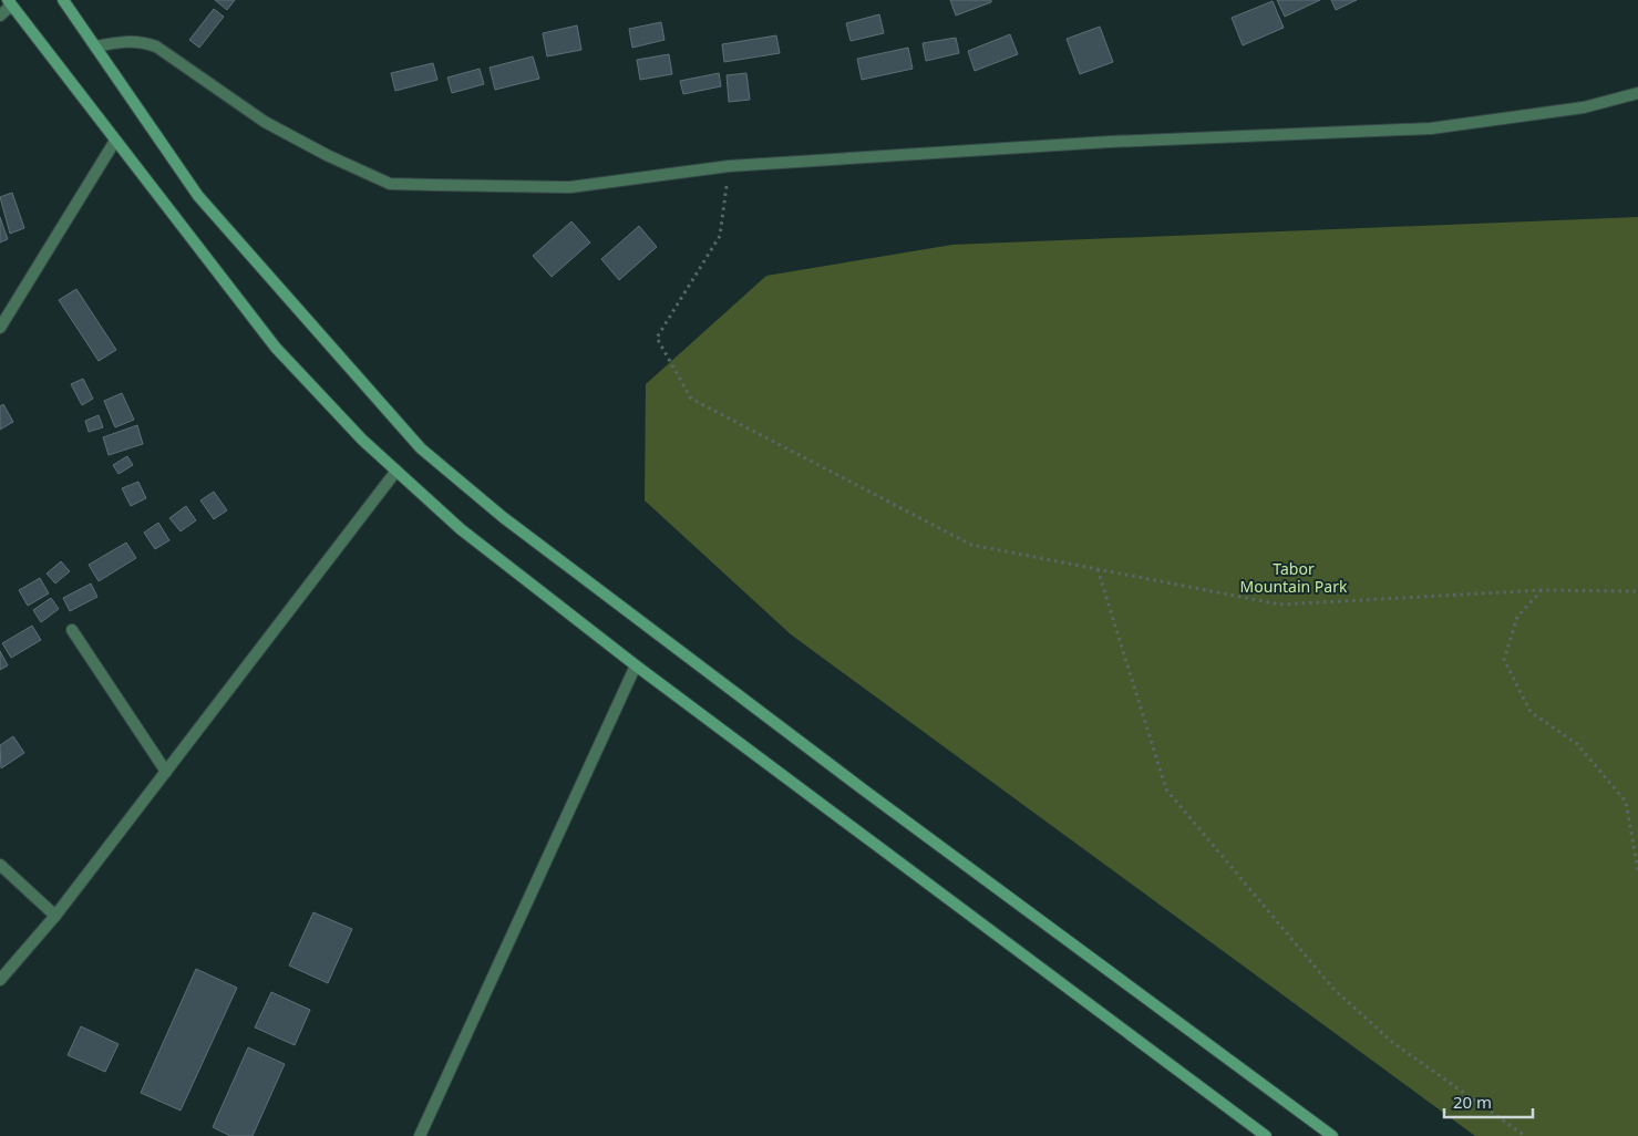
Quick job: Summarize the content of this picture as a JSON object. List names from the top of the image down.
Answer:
{
  "parks": ["Tabor Mountain Park"],
  "scale_bar": "20 m"
}
